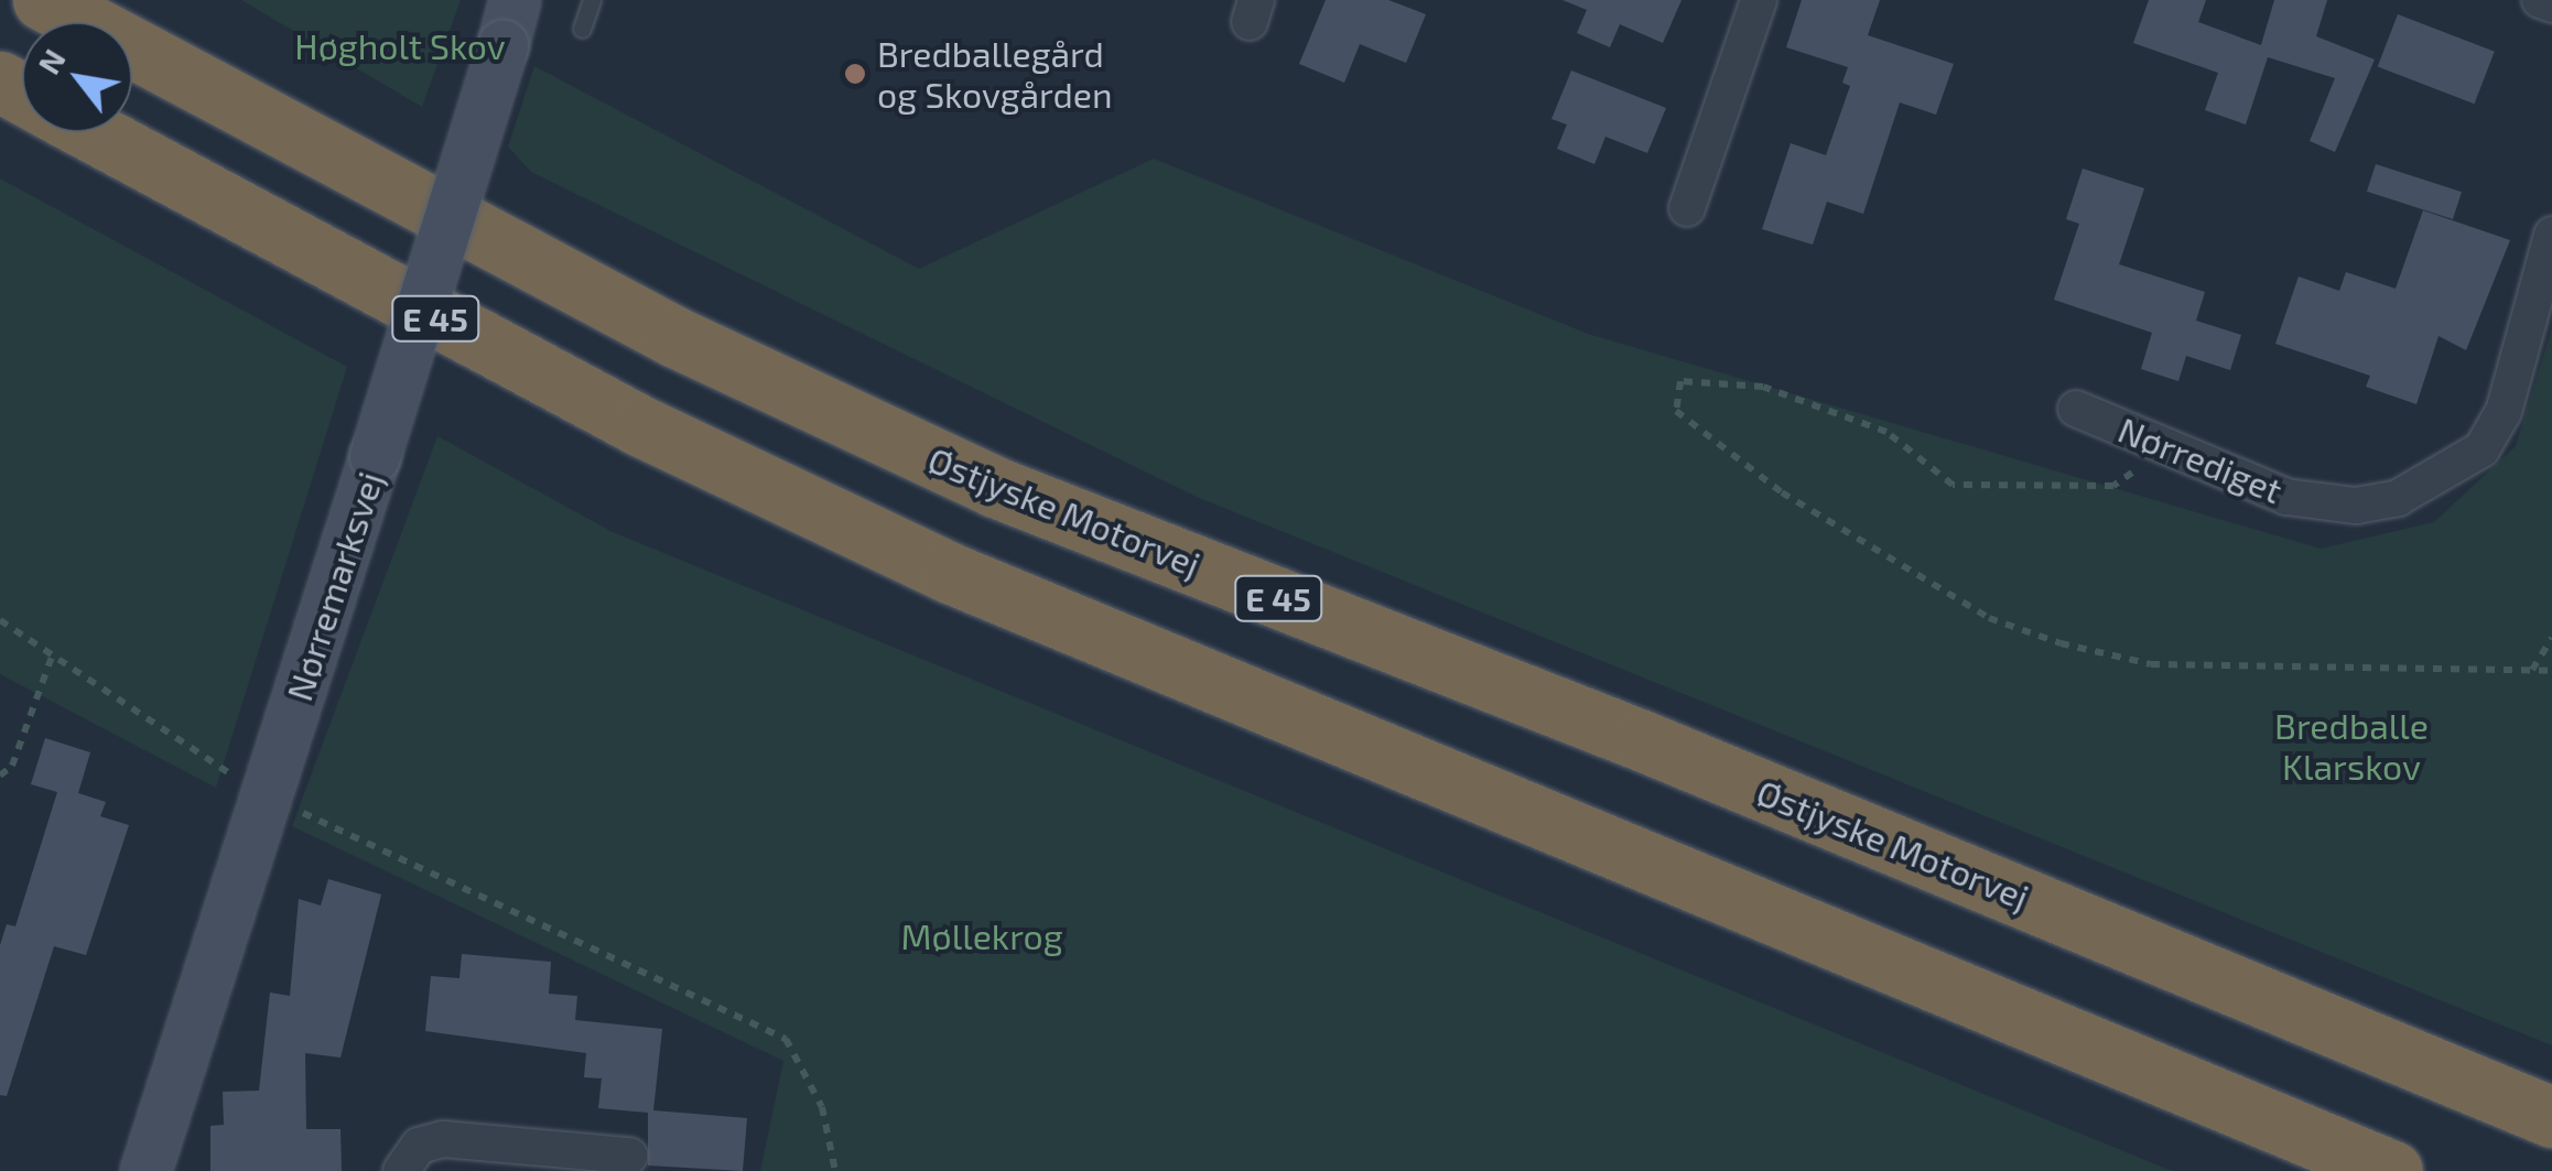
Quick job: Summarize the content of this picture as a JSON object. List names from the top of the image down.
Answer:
{
  "streets": {
    "highway": ["E 45", "Østjyske Motorvej"],
    "street": ["Nørrediget", "Nørremarksvej"]
  },
  "parks": ["Høgholt Skov", "Bredballe Klarskov", "Møllekrog"],
  "places": ["Bredballegård og Skovgården"],
  "north": "top left"
}
